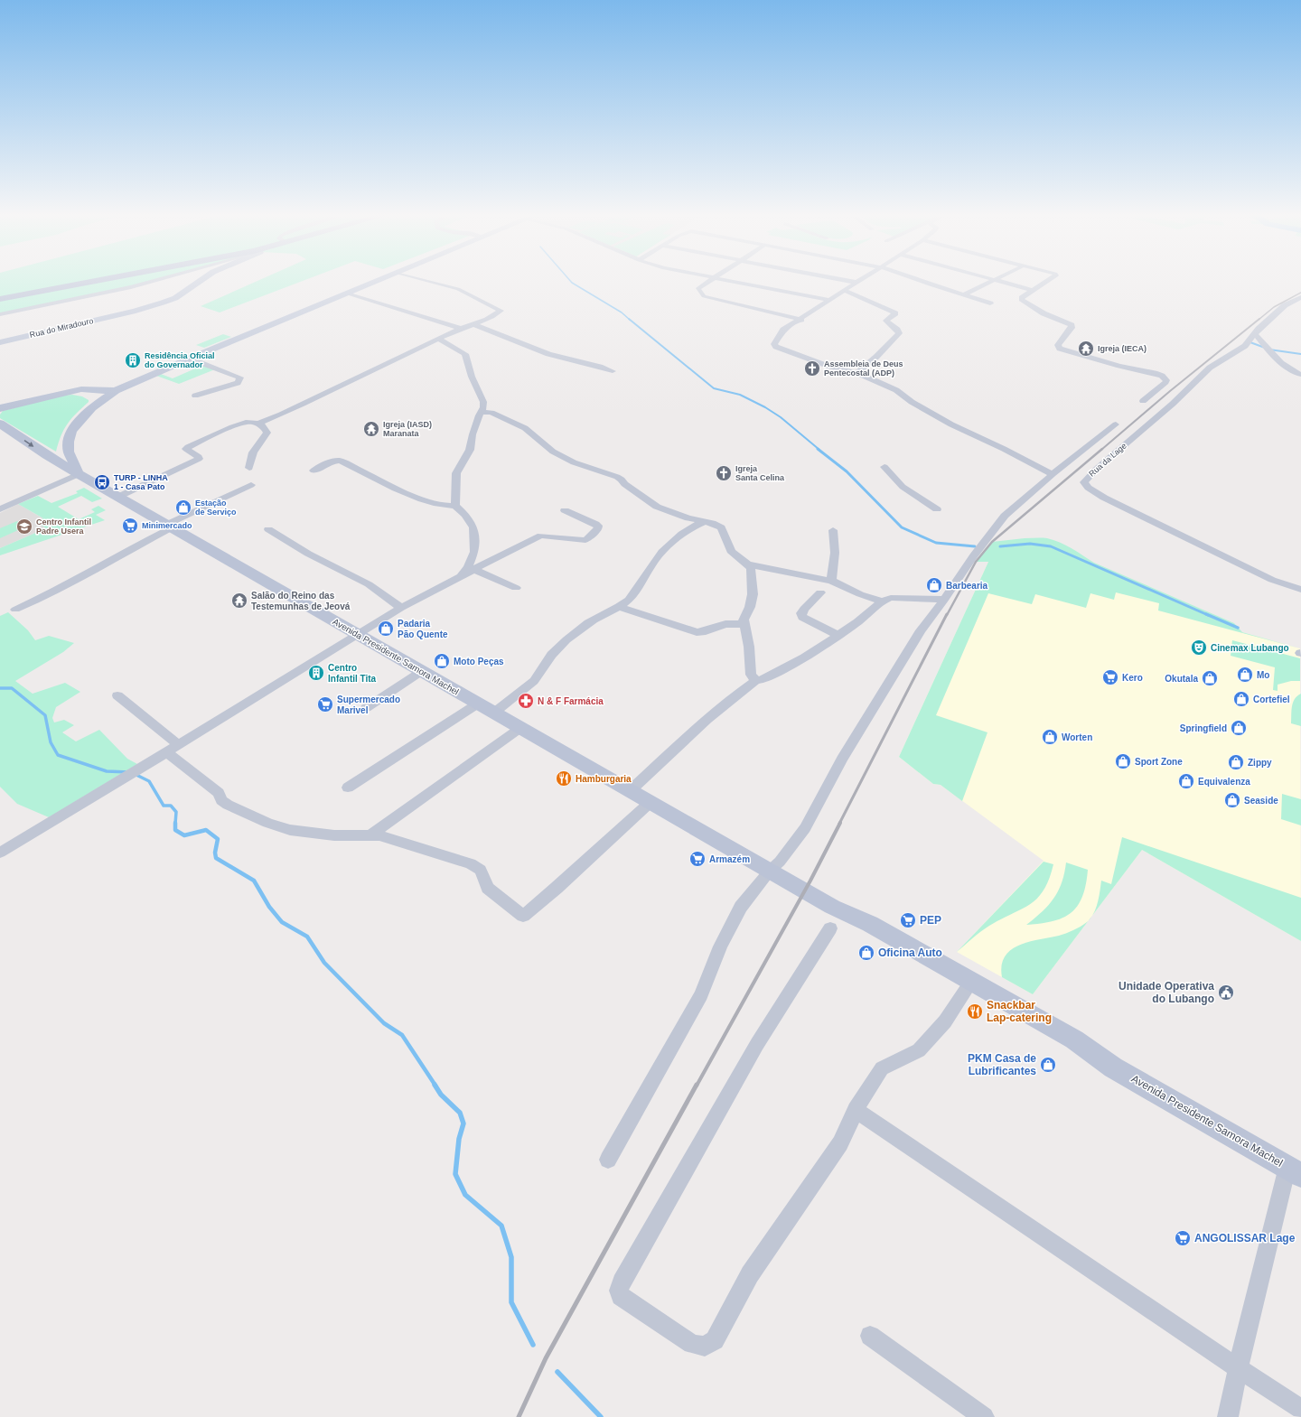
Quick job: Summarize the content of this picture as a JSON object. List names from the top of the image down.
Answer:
{
  "streets": {
    "main road": ["Rua do Miradouro", "Avenida Presidente Samora Machel"],
    "street": ["Rua da Lage"]
  },
  "places": {
    "temple": ["Igreja (IECA)", "Igreja (IASD) Maranata", "Salão do Reino das Testemunhas de Jeová"],
    "building": ["Residência Oficial do Governador", "Centro Infantil Tita"],
    "church": ["Assembleia de Deus Pentecostal (ADP)", "Igreja Santa Celina"],
    "bus stop": ["TURP - LINHA 1 - Casa Pato"],
    "shop": [
      "Estação de Serviço",
      "Barbearia",
      "Padaria Pão Quente",
      "Moto Peças",
      "Mo",
      "Okutala",
      "Cortefiel",
      "Springfield",
      "Worten",
      "Sport Zone",
      "Zippy",
      "Equivalenza",
      "Seaside",
      "Oficina Auto",
      "PKM Casa de Lubrificantes"
    ],
    "supermarket": [
      "Minimercado",
      "Kero",
      "Supermercado Marivel",
      "Armazém",
      "PEP",
      "ANGOLISSAR Lage"
    ],
    "school or university": ["Centro Infantil Padre Usera"],
    "theatre": ["Cinemax Lubango"],
    "pharmacy": ["N & F Farmácia"],
    "restaurant": ["Hamburgaria", "Snackbar Lap-catering"],
    "public building": ["Unidade Operativa do Lubango"]
  }
}
